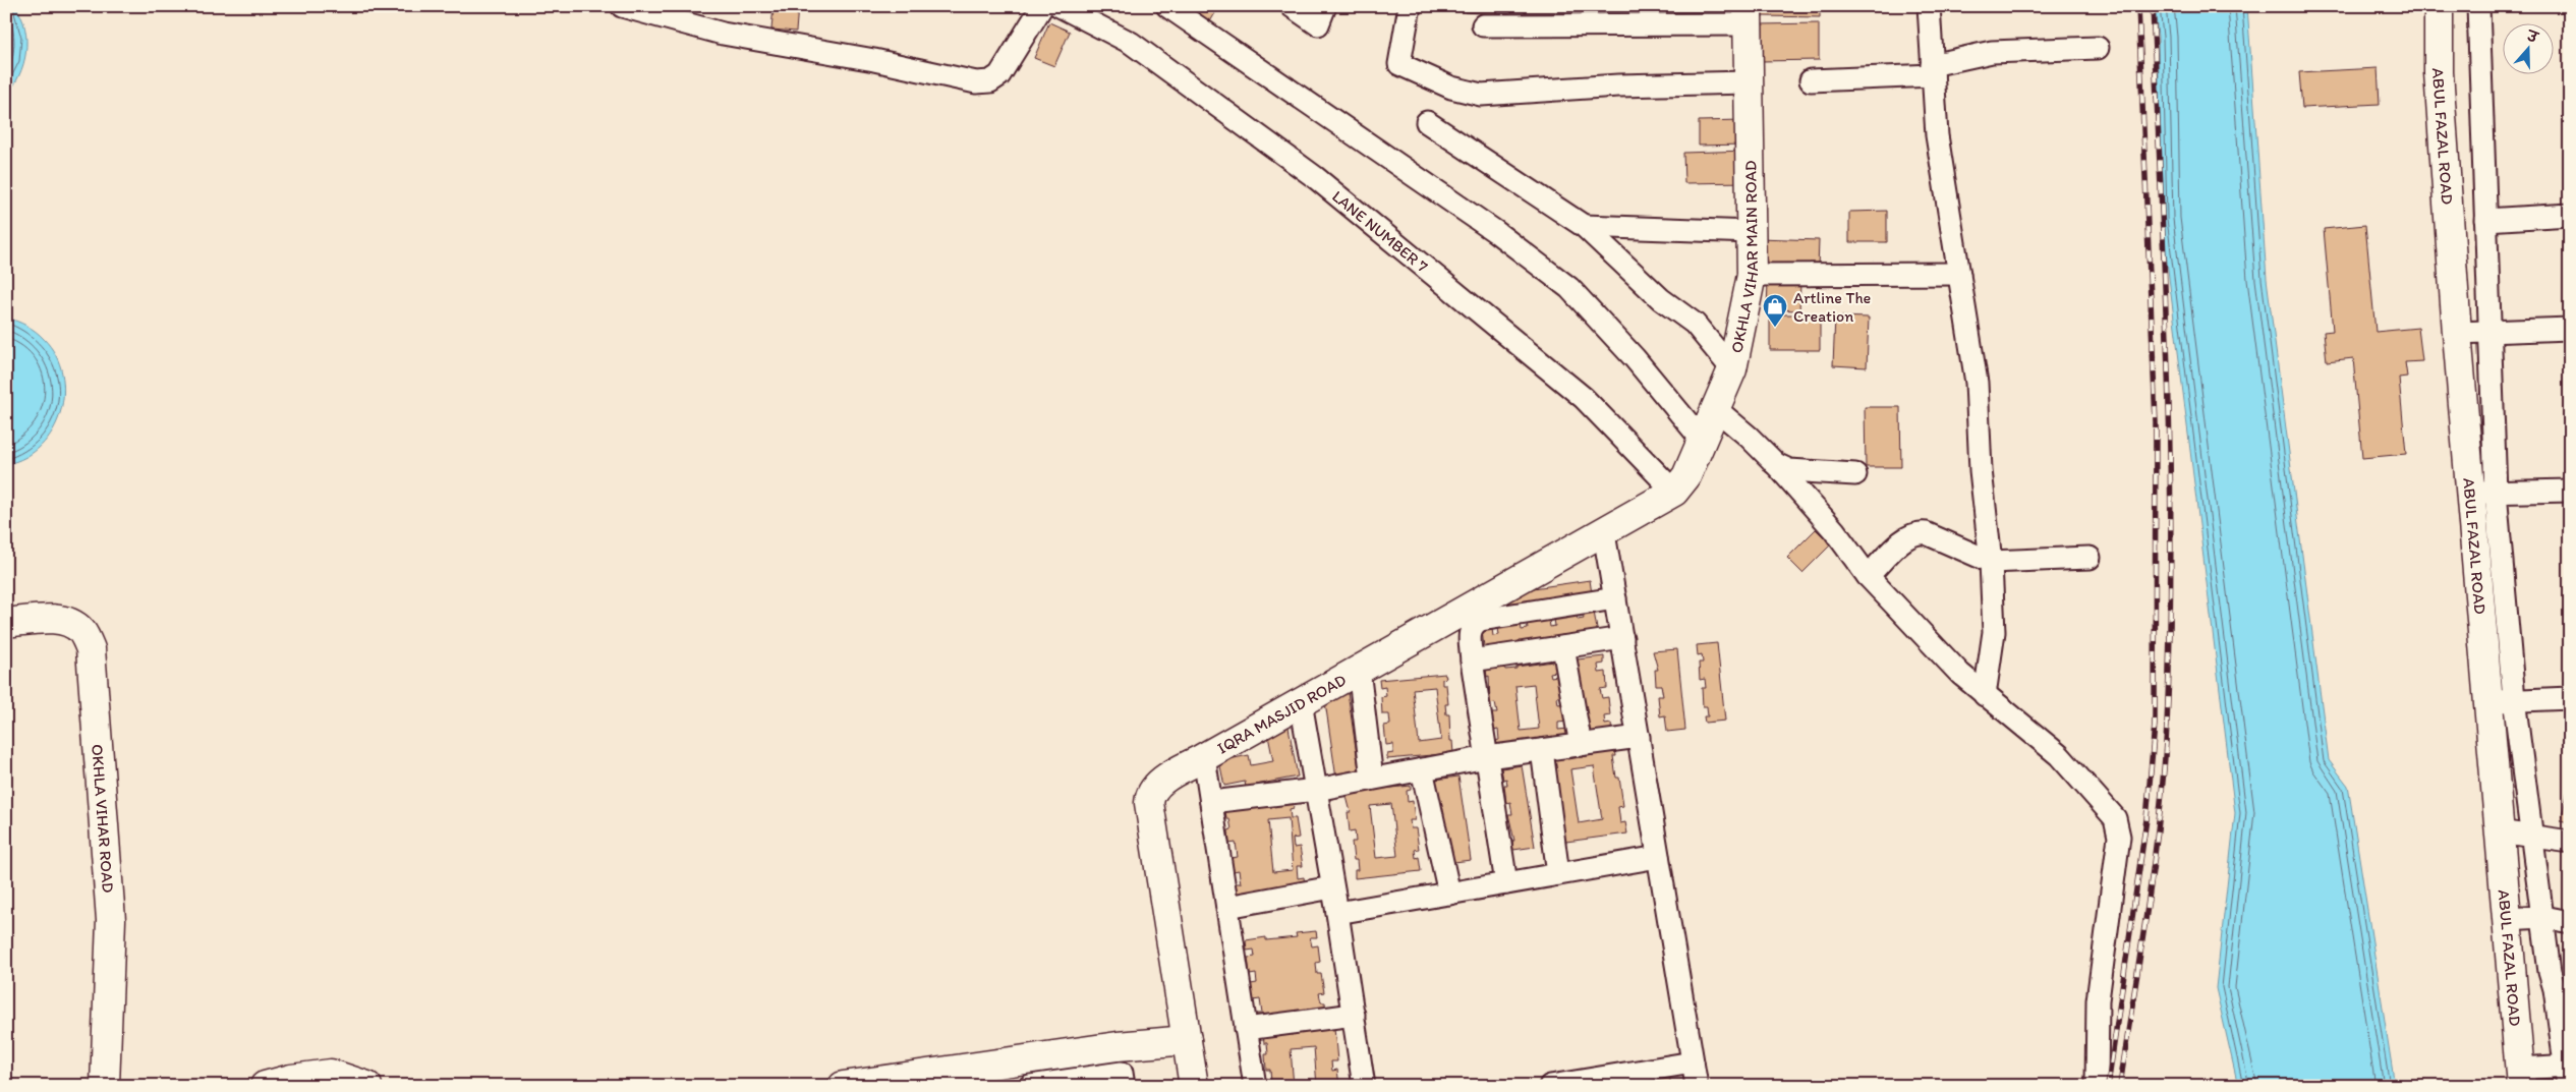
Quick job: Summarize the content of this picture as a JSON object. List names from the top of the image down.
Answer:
{
  "streets": {
    "street": [
      "ABUL FAZAL ROAD",
      "LANE NUMBER 7",
      "OKHLA VIHAR MAIN ROAD",
      "IQRA MASJID ROAD",
      "OKHLA VIHAR ROAD"
    ]
  },
  "crossings": [
    ["LANE NUMBER 7", "OKHLA VIHAR MAIN ROAD"],
    ["LANE NUMBER 7", "IQRA MASJID ROAD"],
    ["OKHLA VIHAR MAIN ROAD", "IQRA MASJID ROAD"]
  ],
  "places": {
    "shop": ["Artline The Creation"]
  },
  "north": "top"
}
